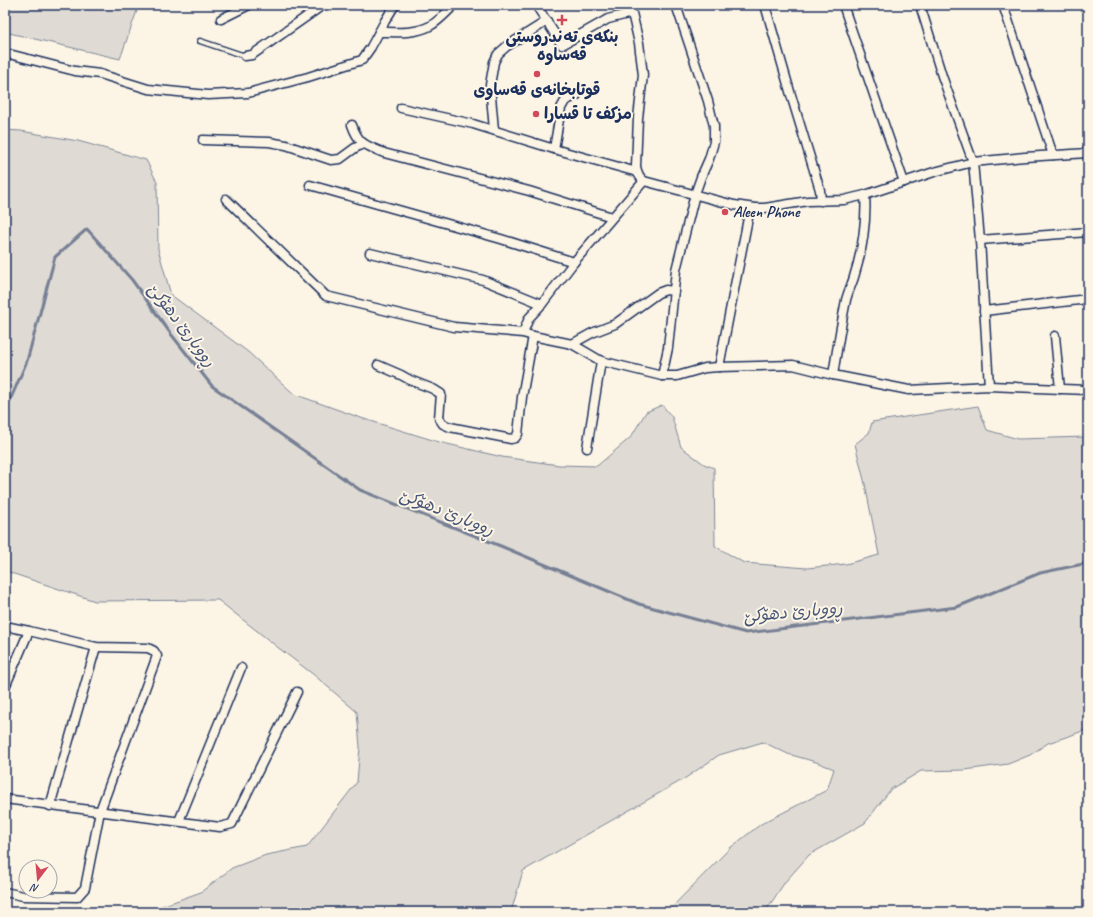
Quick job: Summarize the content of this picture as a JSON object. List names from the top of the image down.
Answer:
{
  "water": ["ڕووبارێ دهۆكێ"],
  "places": {
    "health": ["بنکەی تەندروستی قەساوە"],
    "other": ["قوتابخانەی قەساوی", "مزكف تا قسارا", "Aleen Phone"]
  },
  "north": "bottom"
}
